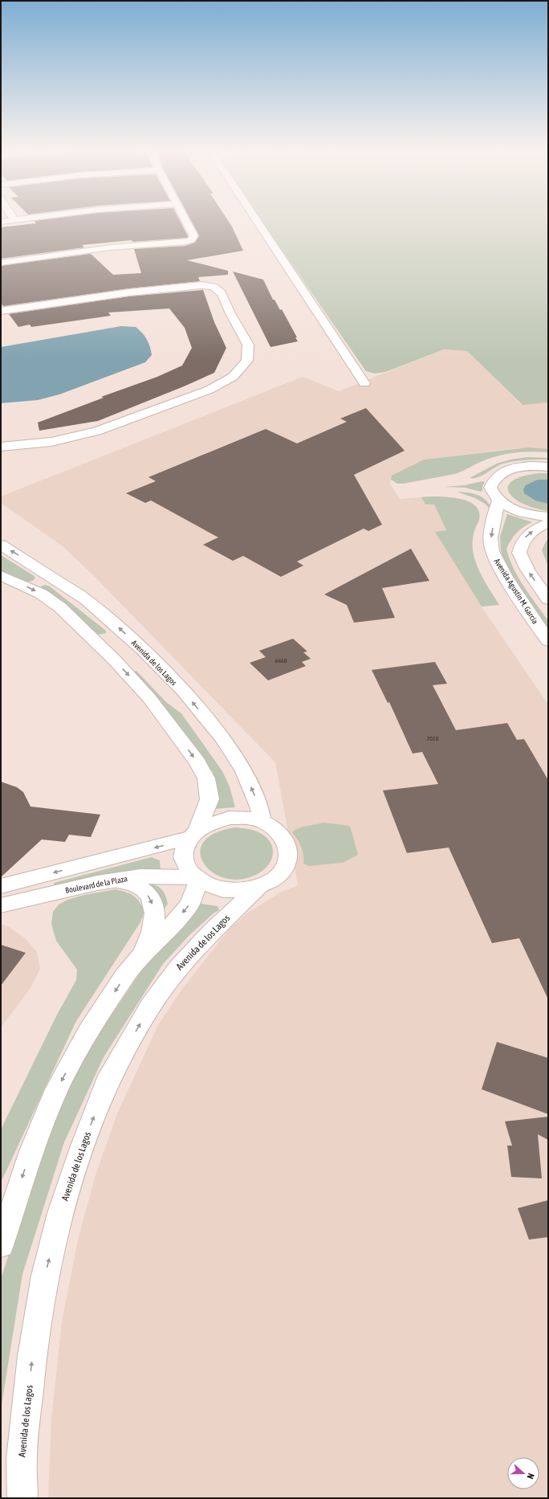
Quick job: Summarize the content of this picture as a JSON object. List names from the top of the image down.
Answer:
{
  "streets": {
    "street": ["Avenida Agustín M. García", "Avenida de los Lagos", "Boulevard de la Plaza"]
  },
  "crossings": [
    ["Avenida de los Lagos", "Boulevard de la Plaza"]
  ],
  "one_way": ["Avenida Agustín M. García", "Avenida de los Lagos"],
  "house_numbers": ["6660", "7010"],
  "north": "right"
}
